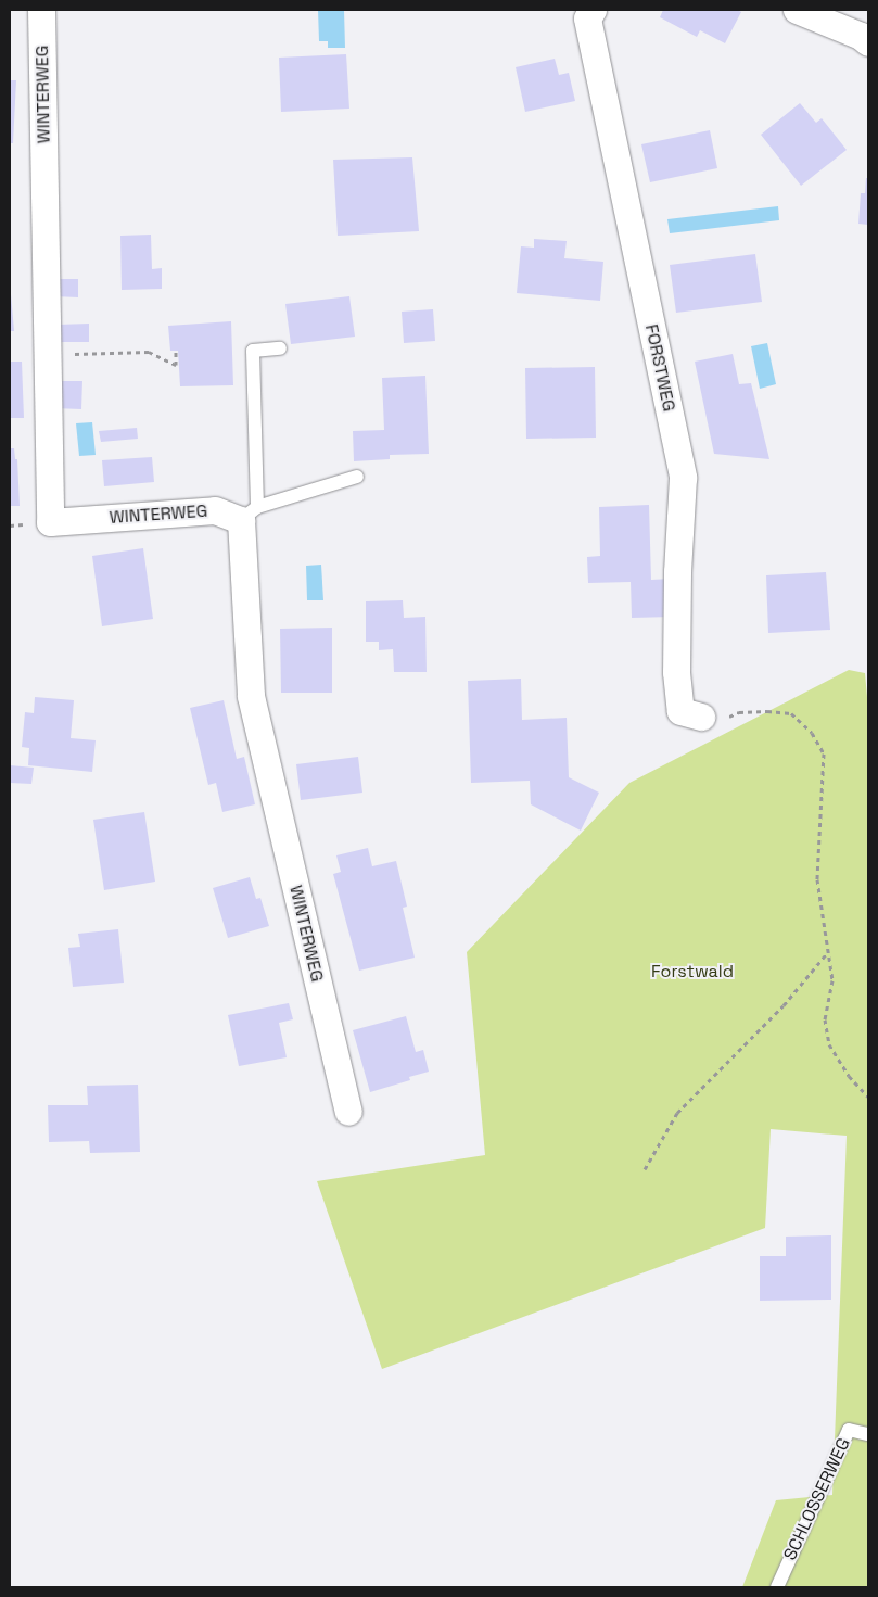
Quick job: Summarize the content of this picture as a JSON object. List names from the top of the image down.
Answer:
{
  "streets": {
    "street": ["WINTERWEG", "FORSTWEG"],
    "lane": ["SCHLOSSERWEG"]
  },
  "parks": ["Forstwald"]
}
